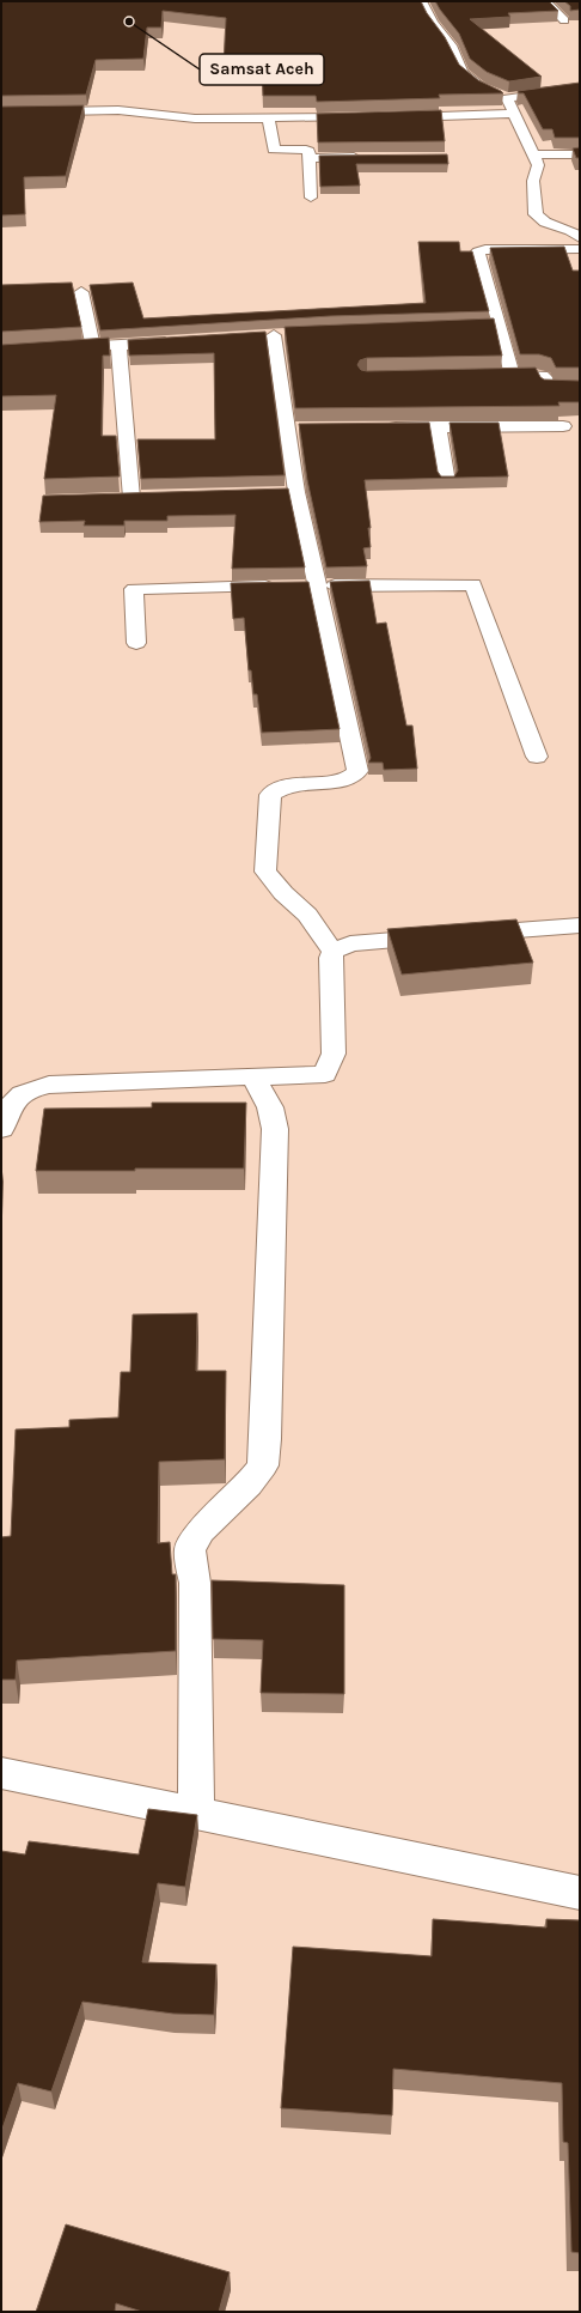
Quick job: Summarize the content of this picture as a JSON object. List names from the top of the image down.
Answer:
{
  "places": ["Samsat Aceh"]
}
